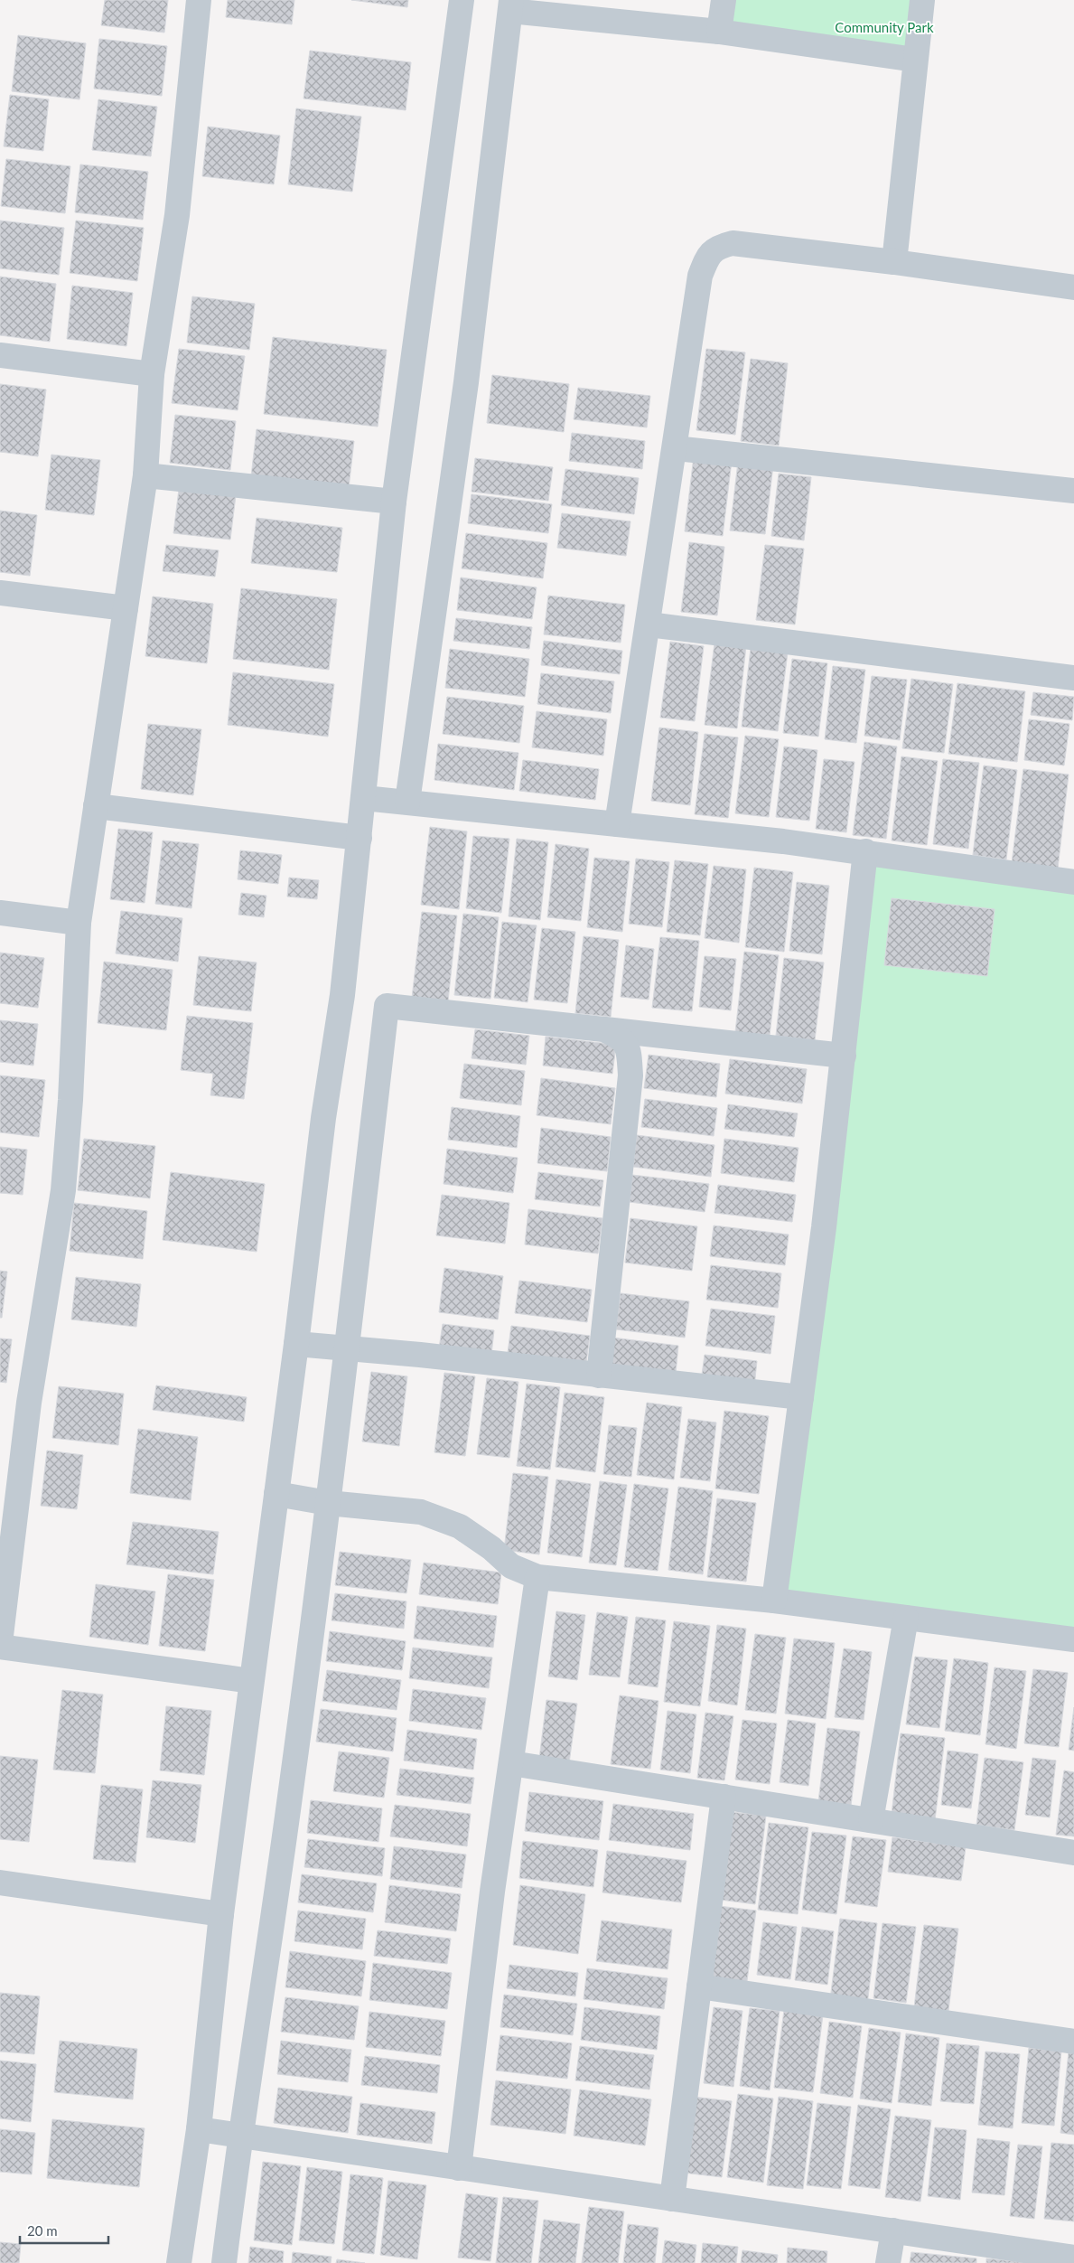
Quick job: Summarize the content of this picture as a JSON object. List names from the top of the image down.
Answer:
{
  "parks": ["Community Park"],
  "scale_bar": "20 m"
}
